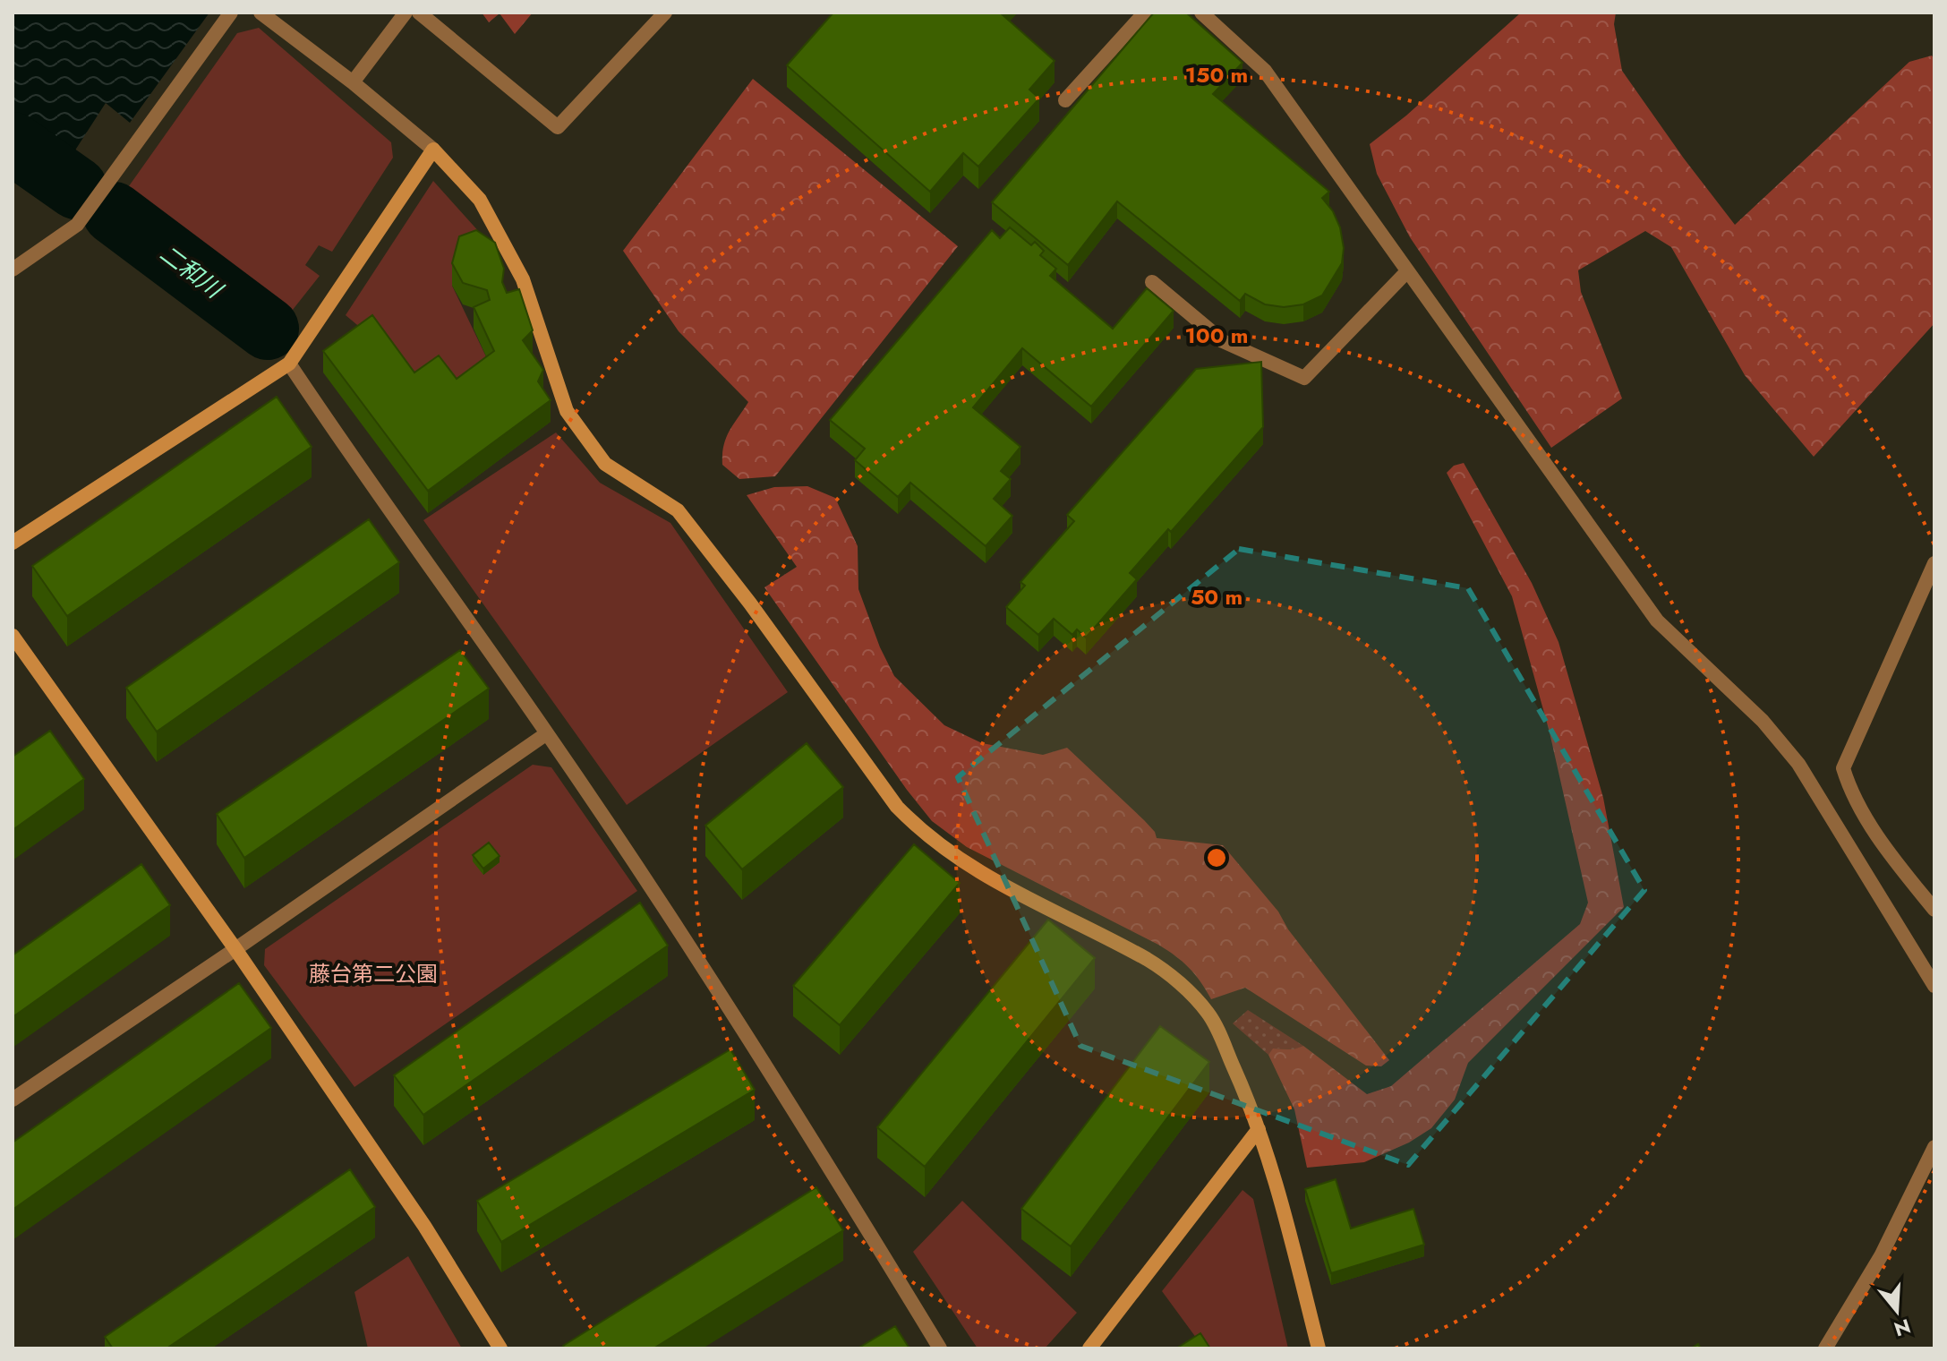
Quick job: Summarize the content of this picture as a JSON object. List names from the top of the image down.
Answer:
{
  "water": ["二和川"],
  "parks": ["藤台第二公園"],
  "north": "bottom",
  "rings": ["150 m", "100 m", "50 m"]
}
